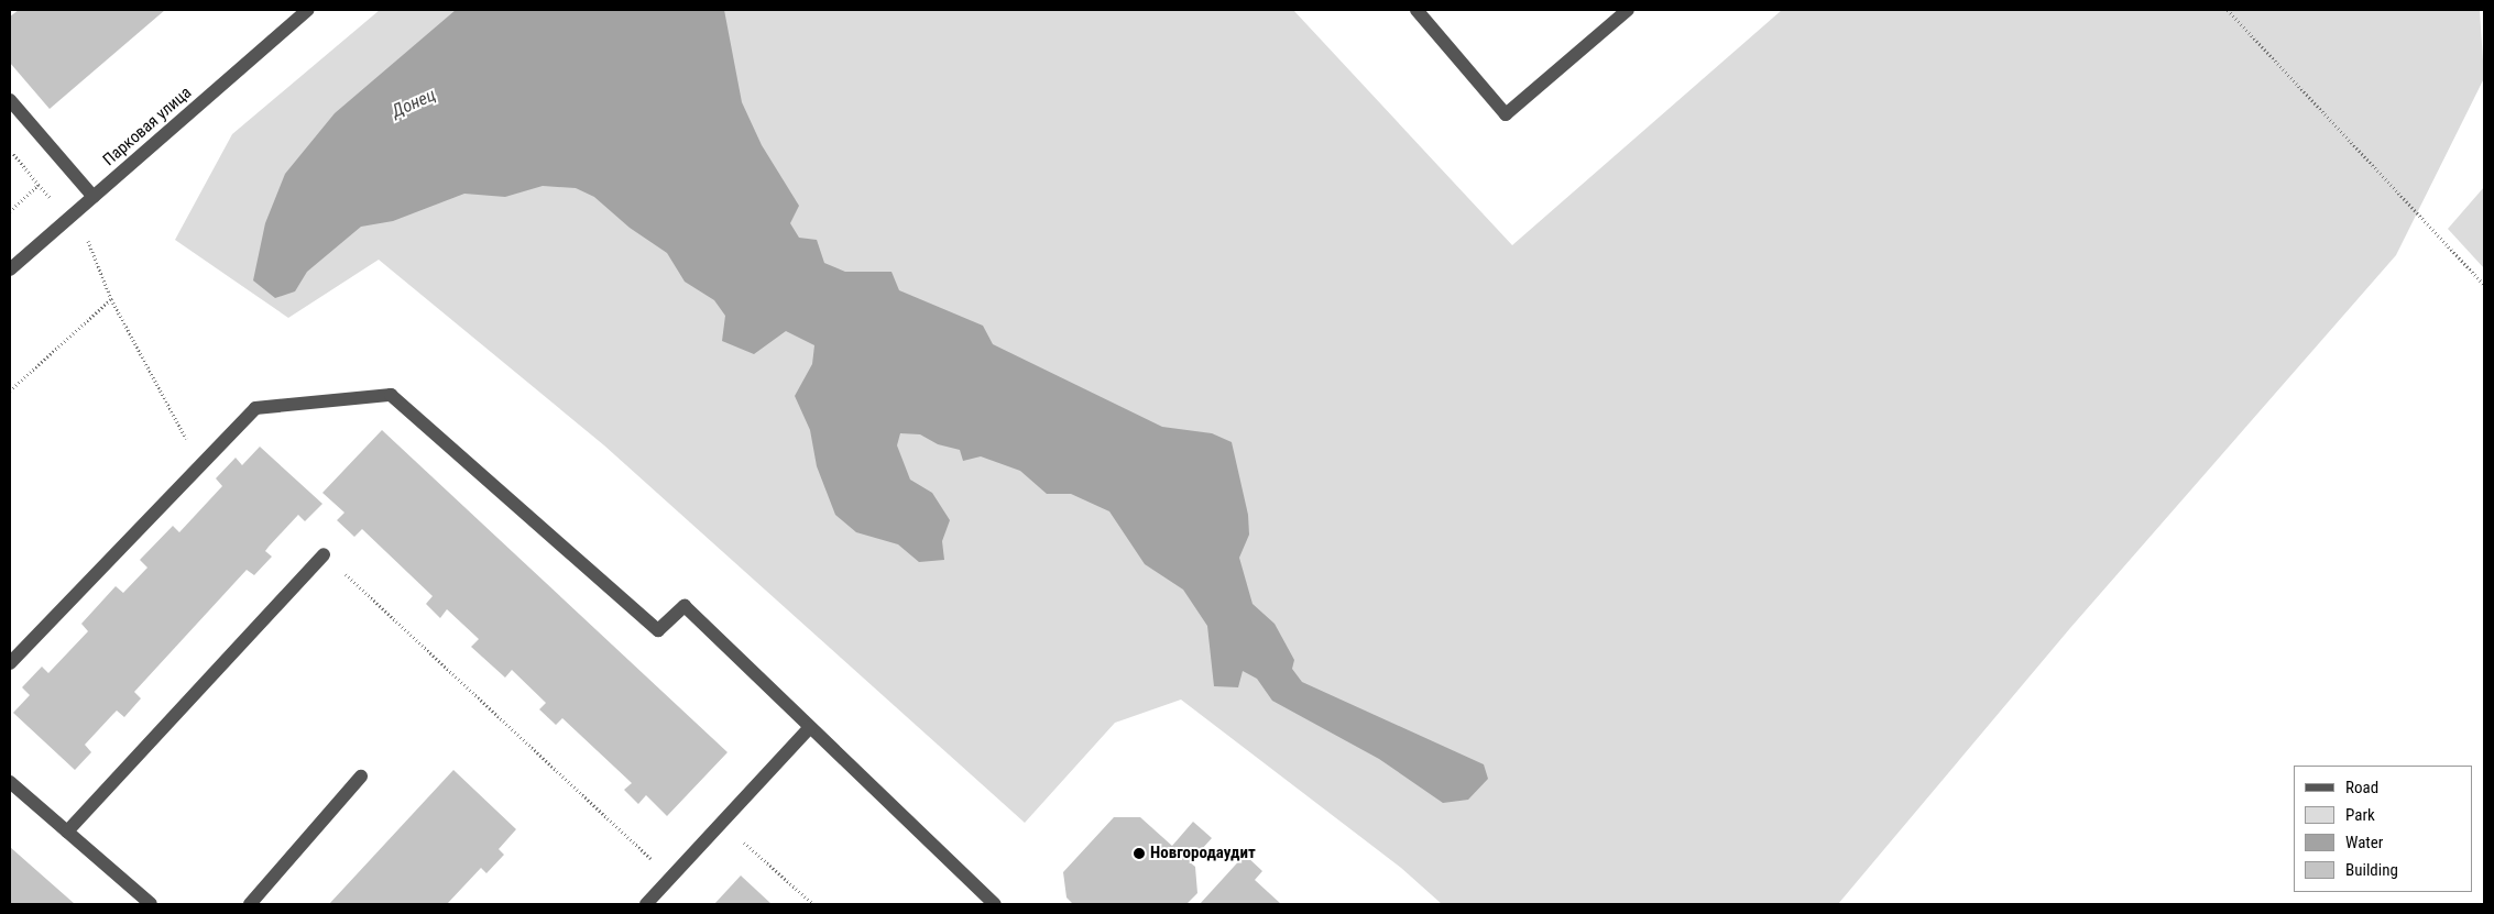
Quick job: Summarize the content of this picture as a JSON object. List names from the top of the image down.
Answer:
{
  "streets": {
    "street": ["Парковая улица"]
  },
  "water": ["Донец"],
  "places": ["Новгородаудит"],
  "legend": [
    "Road",
    "Park",
    "Water",
    "Building"
  ]
}
